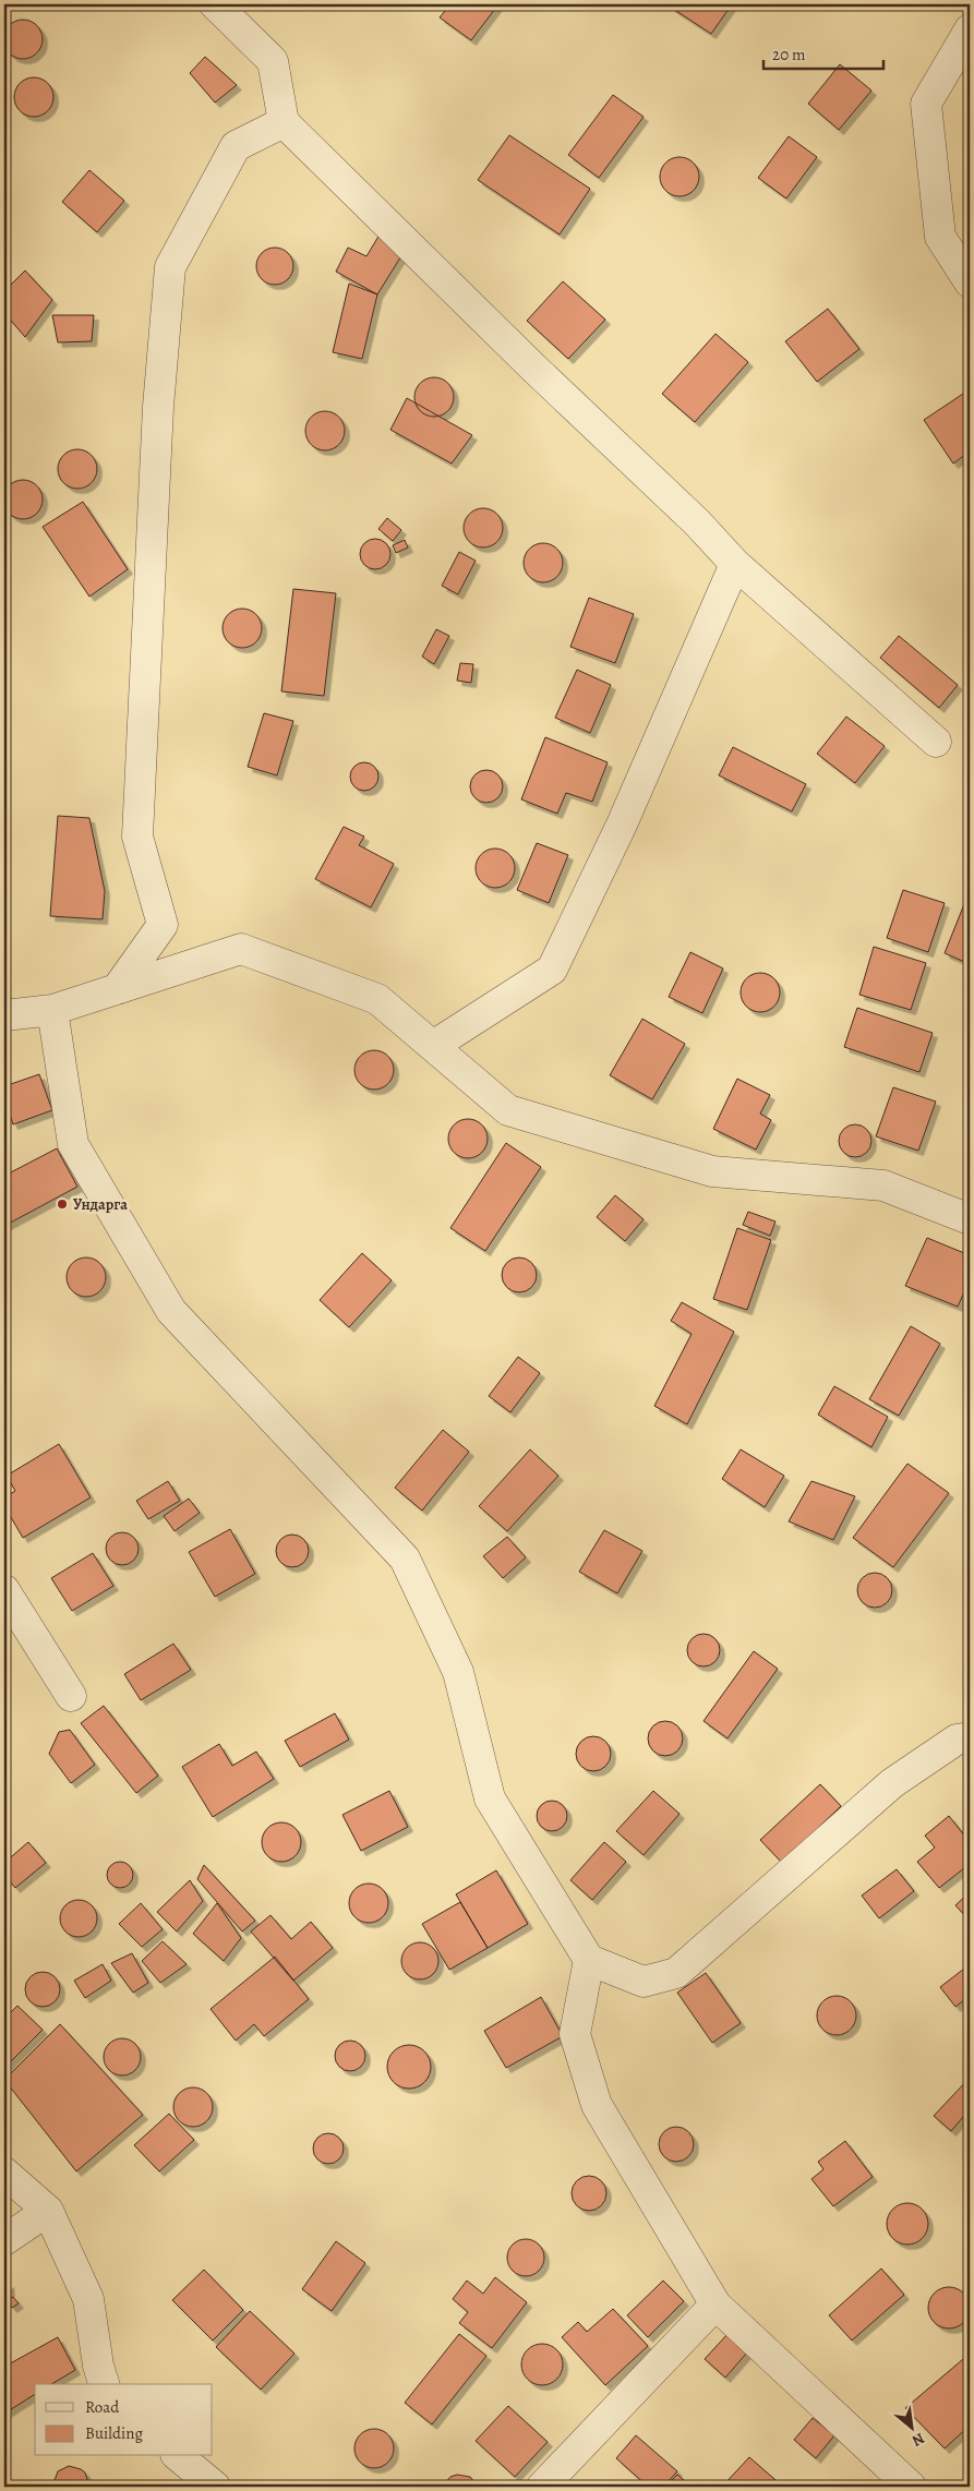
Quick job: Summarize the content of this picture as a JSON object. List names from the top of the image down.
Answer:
{
  "places": ["Ундарга"],
  "legend": ["Road", "Building"],
  "scale_bar": "20 m",
  "north": "bottom right"
}
